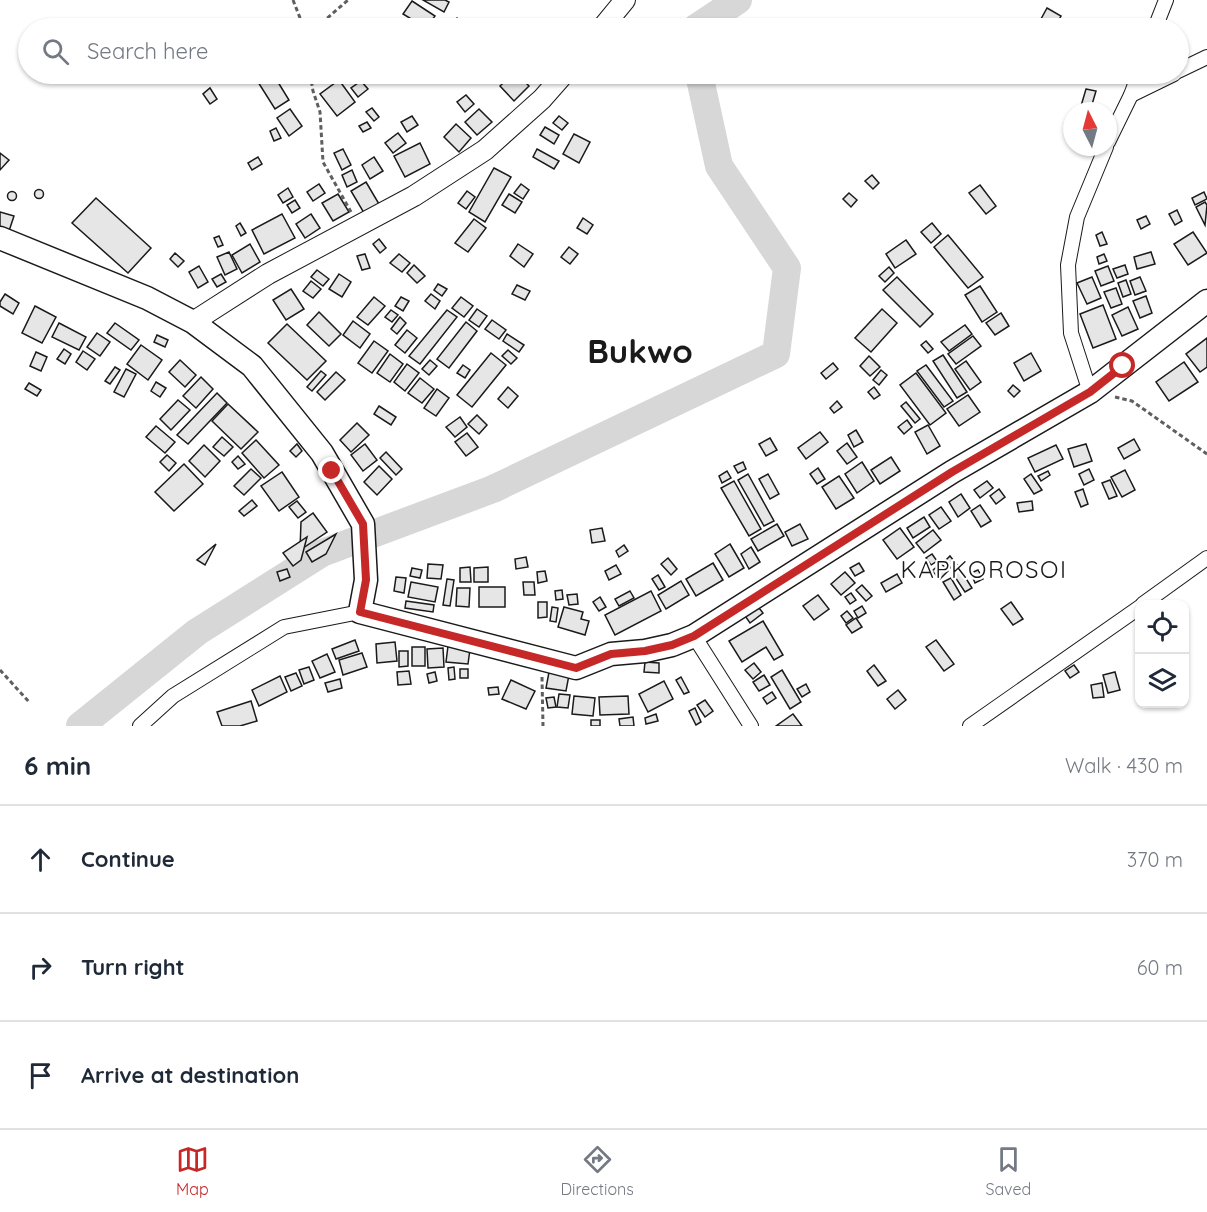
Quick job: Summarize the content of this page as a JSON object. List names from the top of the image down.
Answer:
{
  "districts": ["Bukwo", "KAPKOROSOI"],
  "north": "top",
  "page": {
    "search": "Search here",
    "heading": ["6 min", "Walk · 430 m"],
    "list": [
      ["Continue", "370 m"],
      ["Turn right", "60 m"],
      "Arrive at destination"
    ],
    "nav": ["Map", "Directions", "Saved"]
  }
}
